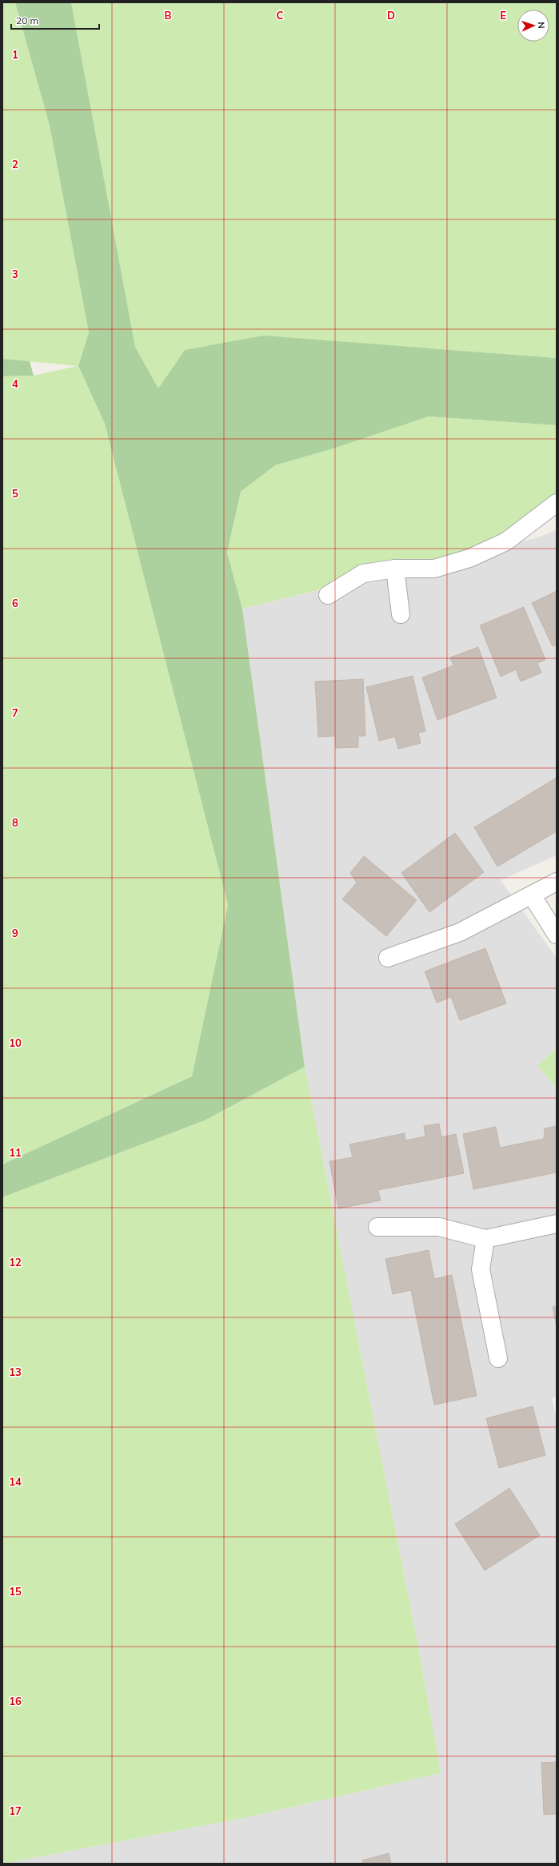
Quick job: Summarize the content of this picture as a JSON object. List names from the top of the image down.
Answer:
{
  "scale_bar": "20 m",
  "north": "right",
  "grid": {
    "columns": [
      "B",
      "C",
      "D",
      "E"
    ],
    "rows": [
      "1",
      "2",
      "3",
      "4",
      "5",
      "6",
      "7",
      "8",
      "9",
      "10",
      "11",
      "12",
      "13",
      "14",
      "15",
      "16",
      "17"
    ]
  }
}
